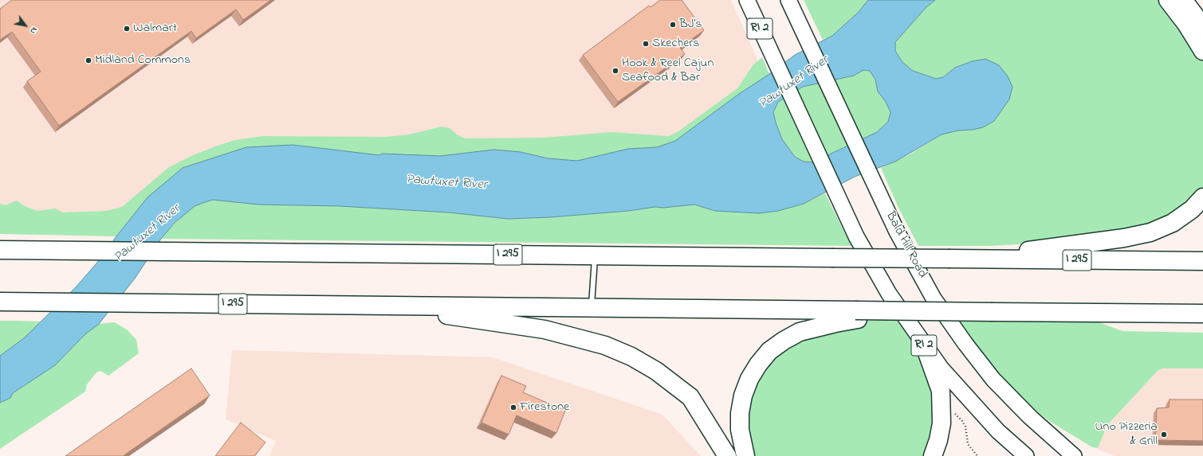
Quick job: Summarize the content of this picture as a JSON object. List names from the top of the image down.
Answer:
{
  "streets": {
    "highway": ["I 295"],
    "main road": ["RI 2", "Bald Hill Road"]
  },
  "water": ["Pawtuxet River"],
  "places": [
    "BJ's",
    "Walmart",
    "Skechers",
    "Midland Commons",
    "Hook & Reel Cajun Seafood & Bar",
    "Firestone",
    "Uno Pizzeria & Grill"
  ],
  "north": "bottom right"
}
